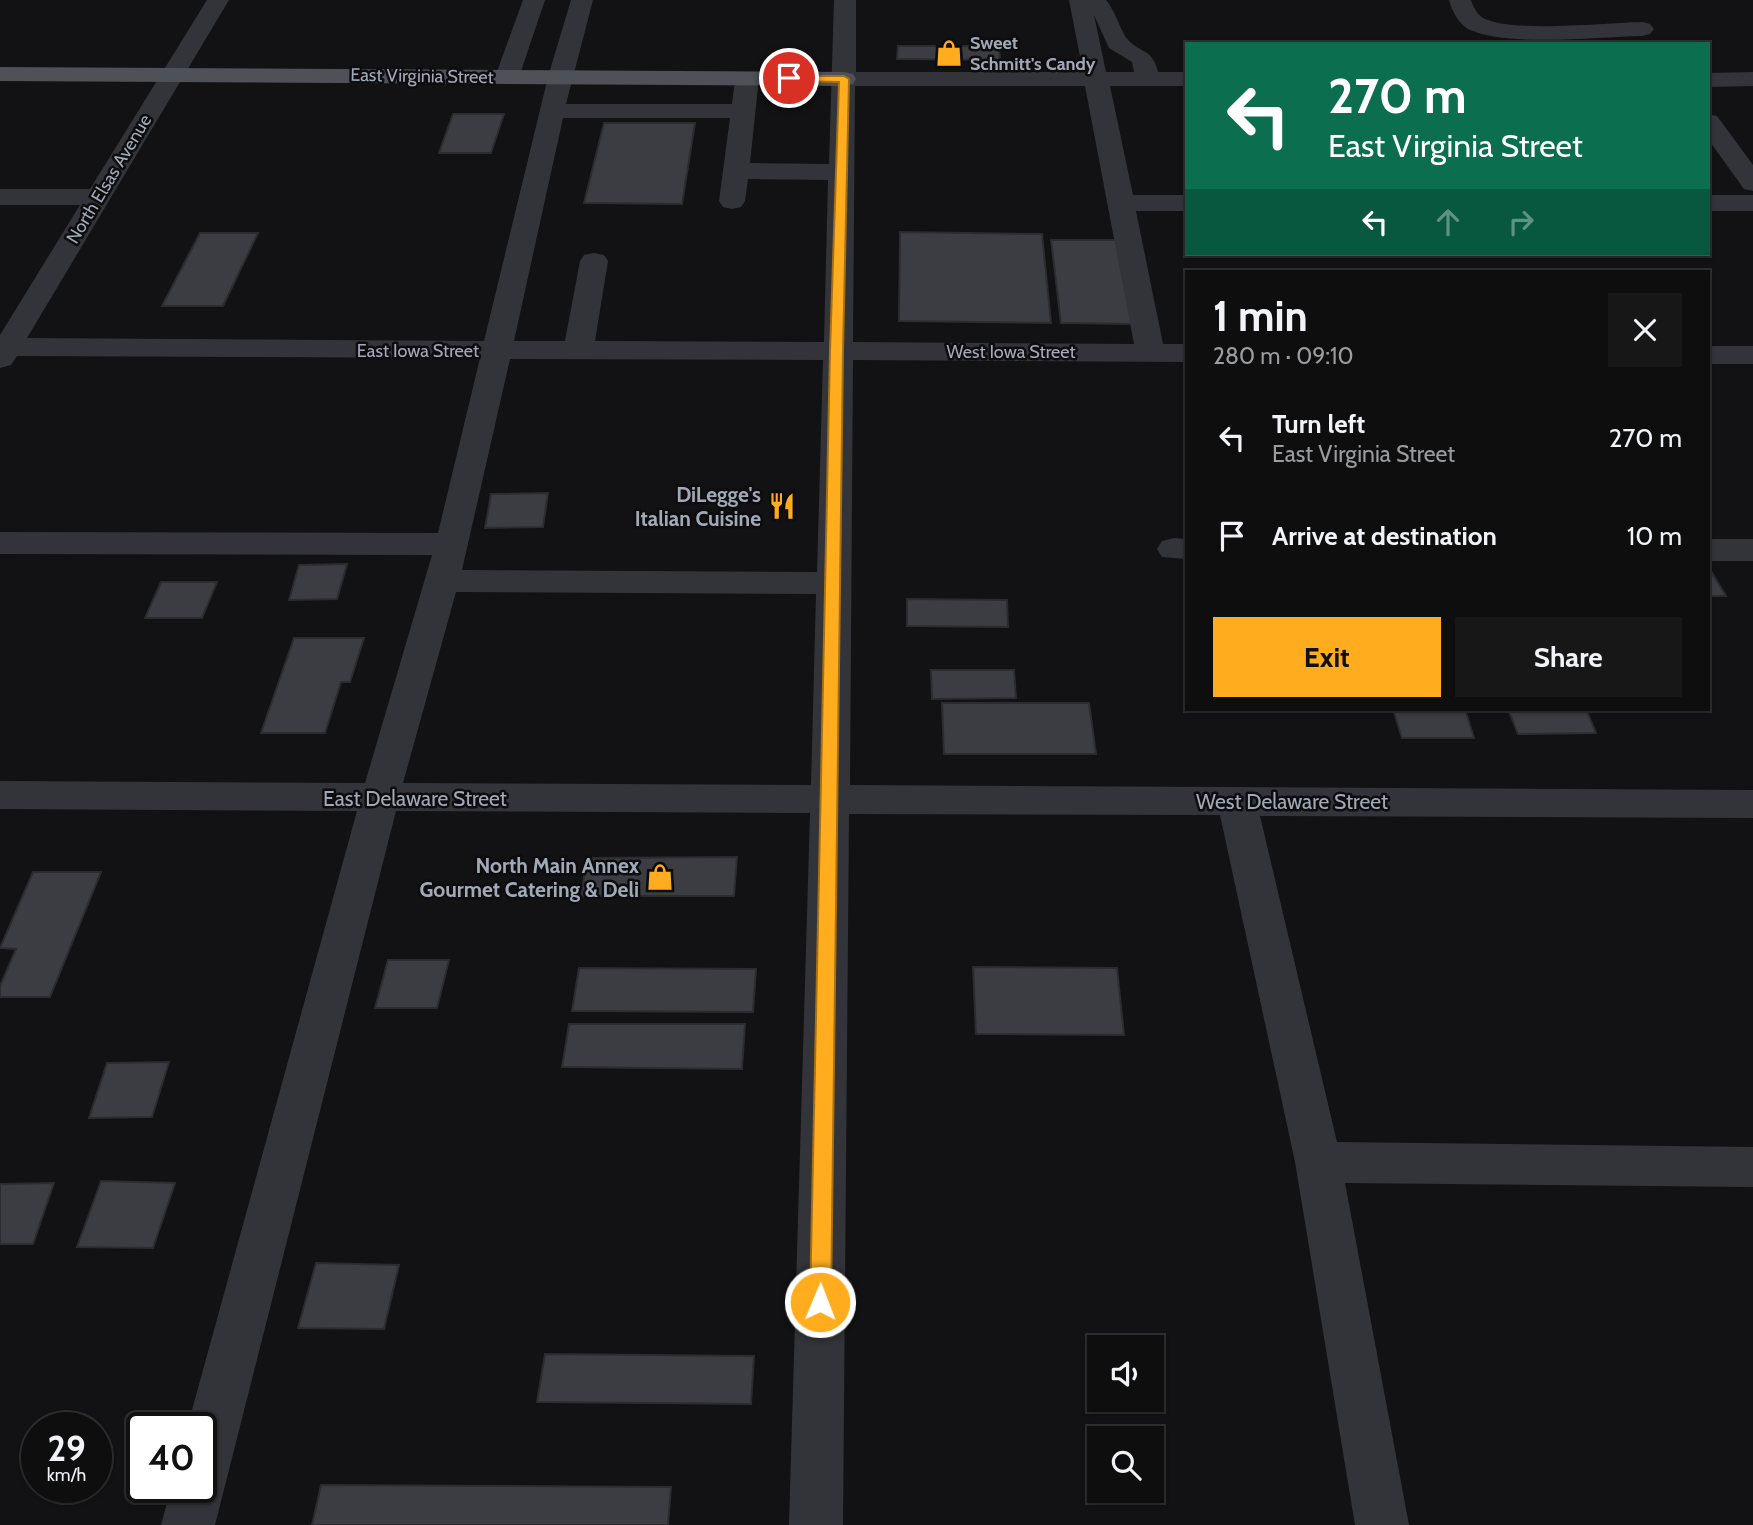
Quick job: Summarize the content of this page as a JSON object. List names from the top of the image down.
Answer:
{
  "streets": {
    "main road": ["East Virginia Street"],
    "street": [
      "North Elsas Avenue",
      "East Iowa Street",
      "West Iowa Street",
      "East Delaware Street",
      "West Delaware Street"
    ]
  },
  "crossings": [
    ["East Virginia Street", "North Elsas Avenue"],
    ["North Elsas Avenue", "East Iowa Street"],
    ["East Iowa Street", "West Iowa Street"],
    ["East Delaware Street", "West Delaware Street"]
  ],
  "places": {
    "shop": ["Sweet Schmitt's Candy", "North Main Annex Gourmet Catering & Deli"],
    "restaurant": ["DiLegge's Italian Cuisine"]
  },
  "page": {
    "turn": ["270 m", "East Virginia Street"],
    "heading": ["1 min", "280 m · 09:10"],
    "list": [
      {
        "name": "Turn left",
        "note": "East Virginia Street",
        "value": "270 m"
      },
      {
        "name": "Arrive at destination",
        "value": "10 m"
      }
    ],
    "buttons": ["Exit", "Share"],
    "speed": "29 km/h",
    "limit": "40"
  }
}
